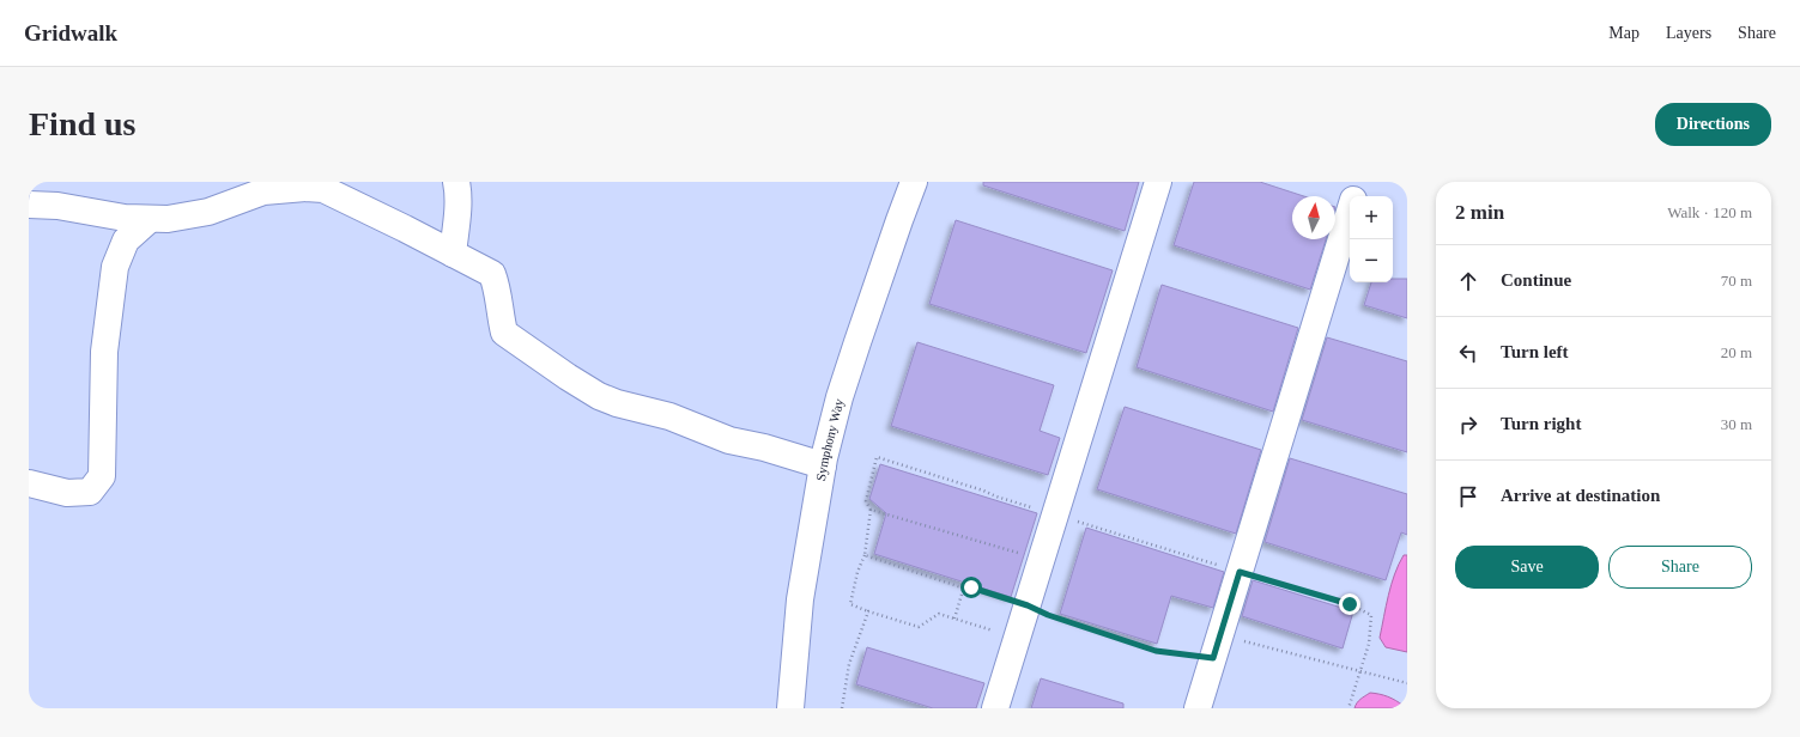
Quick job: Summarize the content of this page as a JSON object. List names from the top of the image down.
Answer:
{
  "streets": {
    "street": ["Symphony Way"]
  },
  "north": "top",
  "page": {
    "header": "Gridwalk",
    "nav": ["Map", "Layers", "Share"],
    "buttons": [
      "Directions",
      ["Save", "Share"]
    ],
    "title": "Find us",
    "heading": ["2 min", "Walk · 120 m"],
    "map_buttons": ["+", "−"],
    "list": [
      ["Continue", "70 m"],
      ["Turn left", "20 m"],
      ["Turn right", "30 m"],
      "Arrive at destination"
    ]
  }
}
